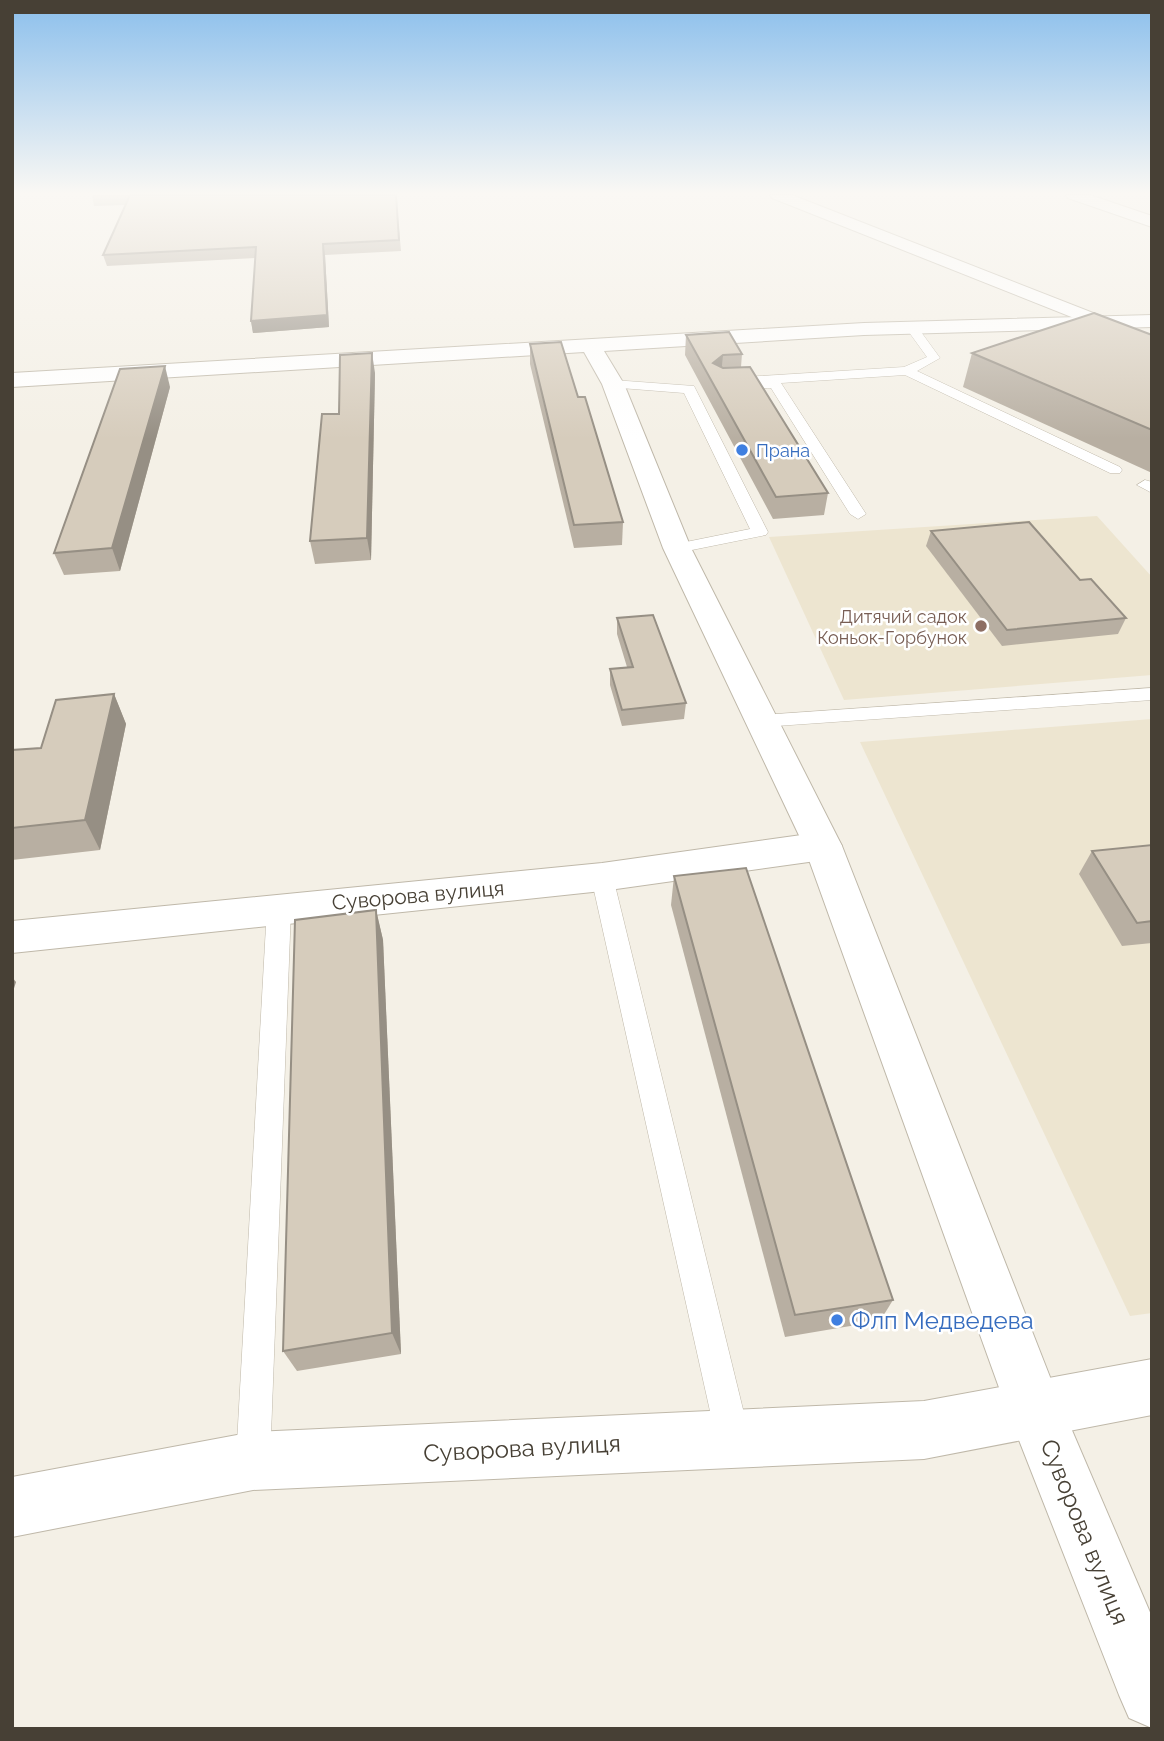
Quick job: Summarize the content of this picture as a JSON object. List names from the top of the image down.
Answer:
{
  "streets": {
    "street": ["Суворова вулиця"]
  },
  "places": ["Прана", "Дитячий садок Коньок-Горбунок", "Флп Медведева"]
}
